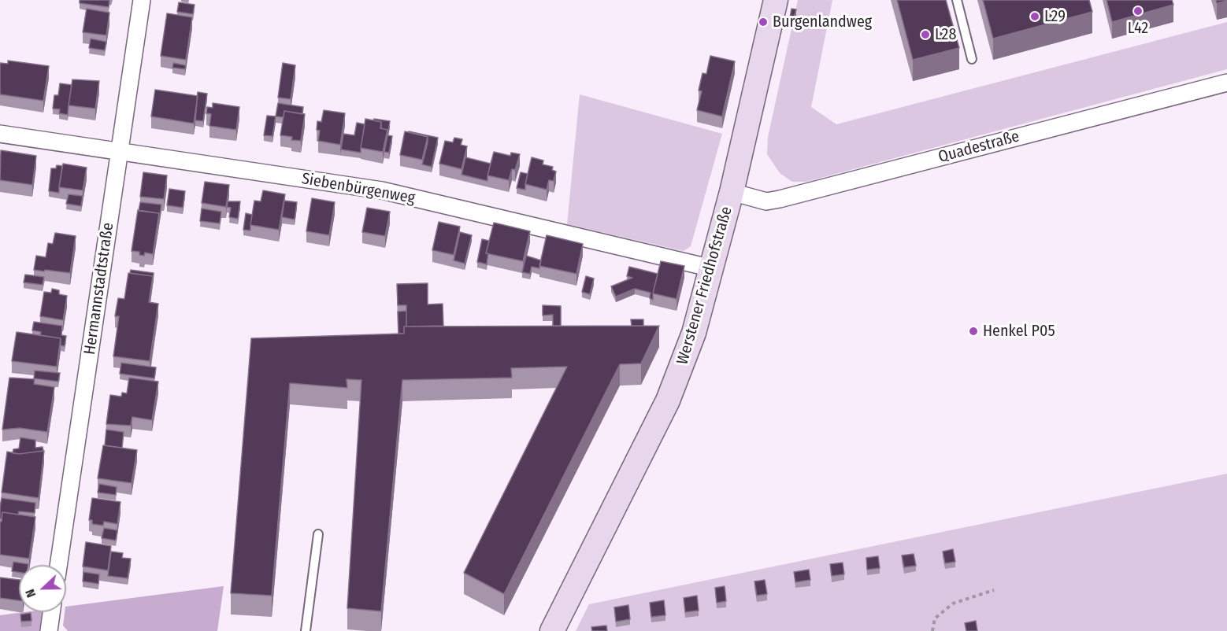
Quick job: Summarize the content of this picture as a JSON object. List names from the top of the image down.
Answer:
{
  "streets": {
    "street": [
      "Quadestraße",
      "Siebenbürgenweg",
      "Werstener Friedhofstraße",
      "Hermannstadtstraße"
    ]
  },
  "crossings": [
    ["Quadestraße", "Werstener Friedhofstraße"],
    ["Siebenbürgenweg", "Werstener Friedhofstraße"],
    ["Siebenbürgenweg", "Hermannstadtstraße"]
  ],
  "places": [
    "L42",
    "L29",
    "Burgenlandweg",
    "L28",
    "Henkel P05"
  ],
  "north": "left"
}
